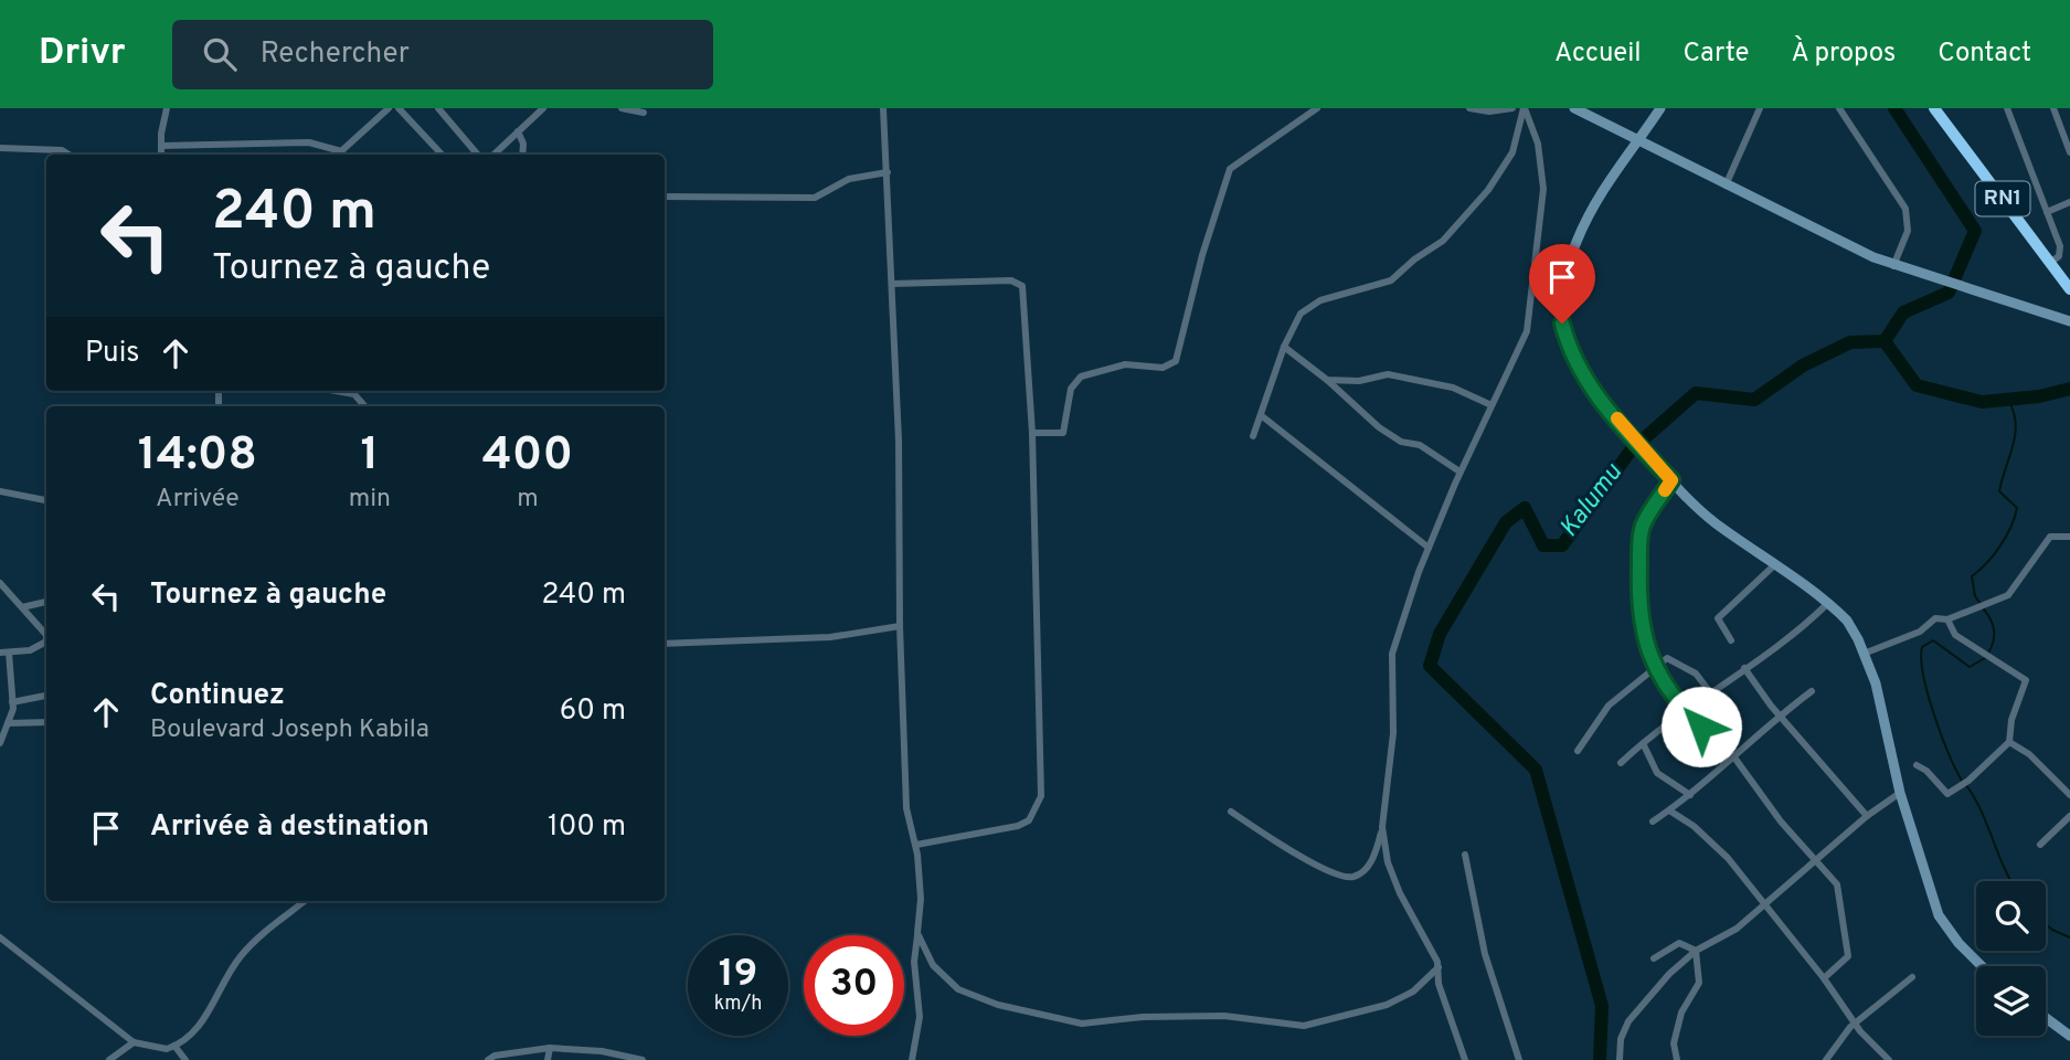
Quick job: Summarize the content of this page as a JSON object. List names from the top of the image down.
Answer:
{
  "streets": {
    "highway": ["RN1"]
  },
  "water": ["Kalumu"],
  "page": {
    "header": "Drivr",
    "search": "Rechercher",
    "nav": [
      "Accueil",
      "Carte",
      "À propos",
      "Contact"
    ],
    "turn": ["240 m", "Tournez à gauche"],
    "then": "Puis",
    "eta": [
      "14:08",
      "Arrivée",
      "1",
      "min",
      "400",
      "m"
    ],
    "list": [
      {
        "name": "Tournez à gauche",
        "value": "240 m"
      },
      {
        "name": "Continuez",
        "note": "Boulevard Joseph Kabila",
        "value": "60 m"
      },
      {
        "name": "Arrivée à destination",
        "value": "100 m"
      }
    ],
    "speed": "19 km/h",
    "limit": "30"
  }
}
